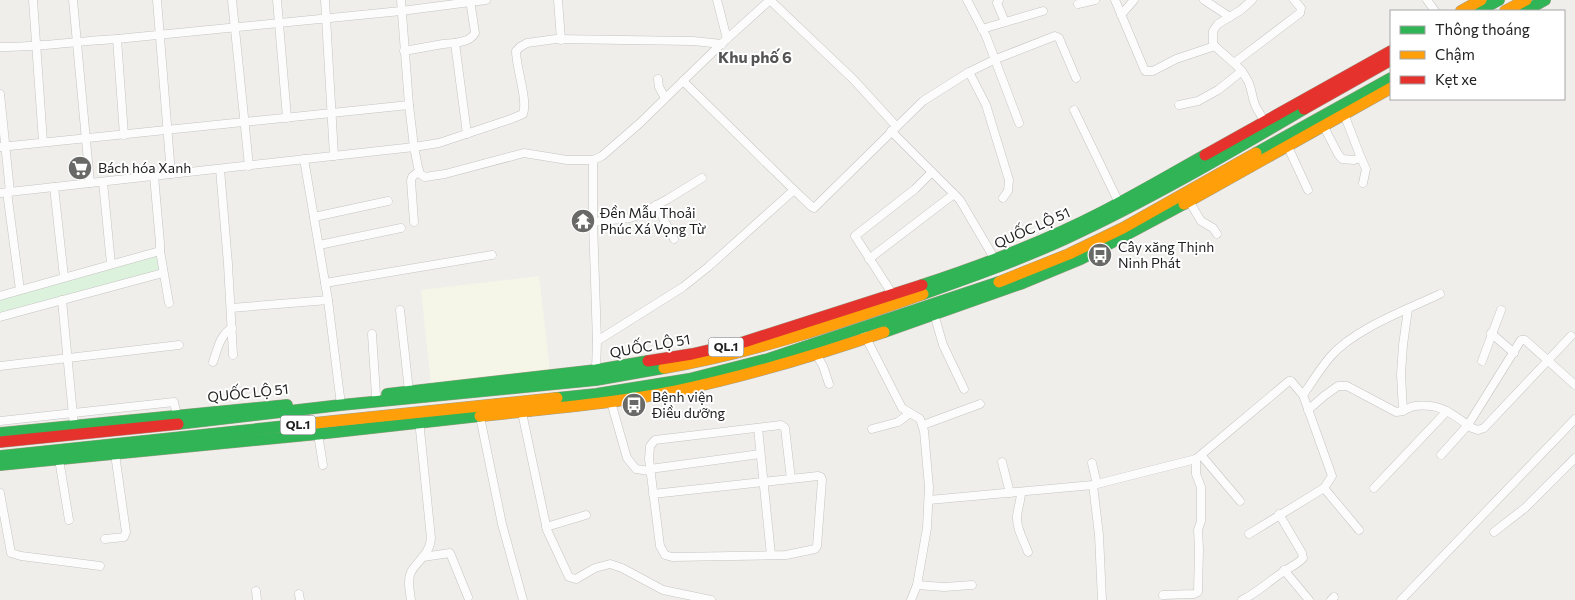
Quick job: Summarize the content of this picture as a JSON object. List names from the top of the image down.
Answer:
{
  "streets": {
    "main road": ["QUỐC LỘ 51", "QL.1"]
  },
  "districts": ["Khu phố 6"],
  "places": {
    "supermarket": ["Bách hóa Xanh"],
    "temple": ["Đền Mẫu Thoải Phúc Xá Vọng Từ"],
    "bus stop": ["Cây xăng Thịnh Ninh Phát", "Bệnh viện Điều dưỡng"]
  },
  "legend": ["Thông thoáng", "Chậm", "Kẹt xe"]
}
